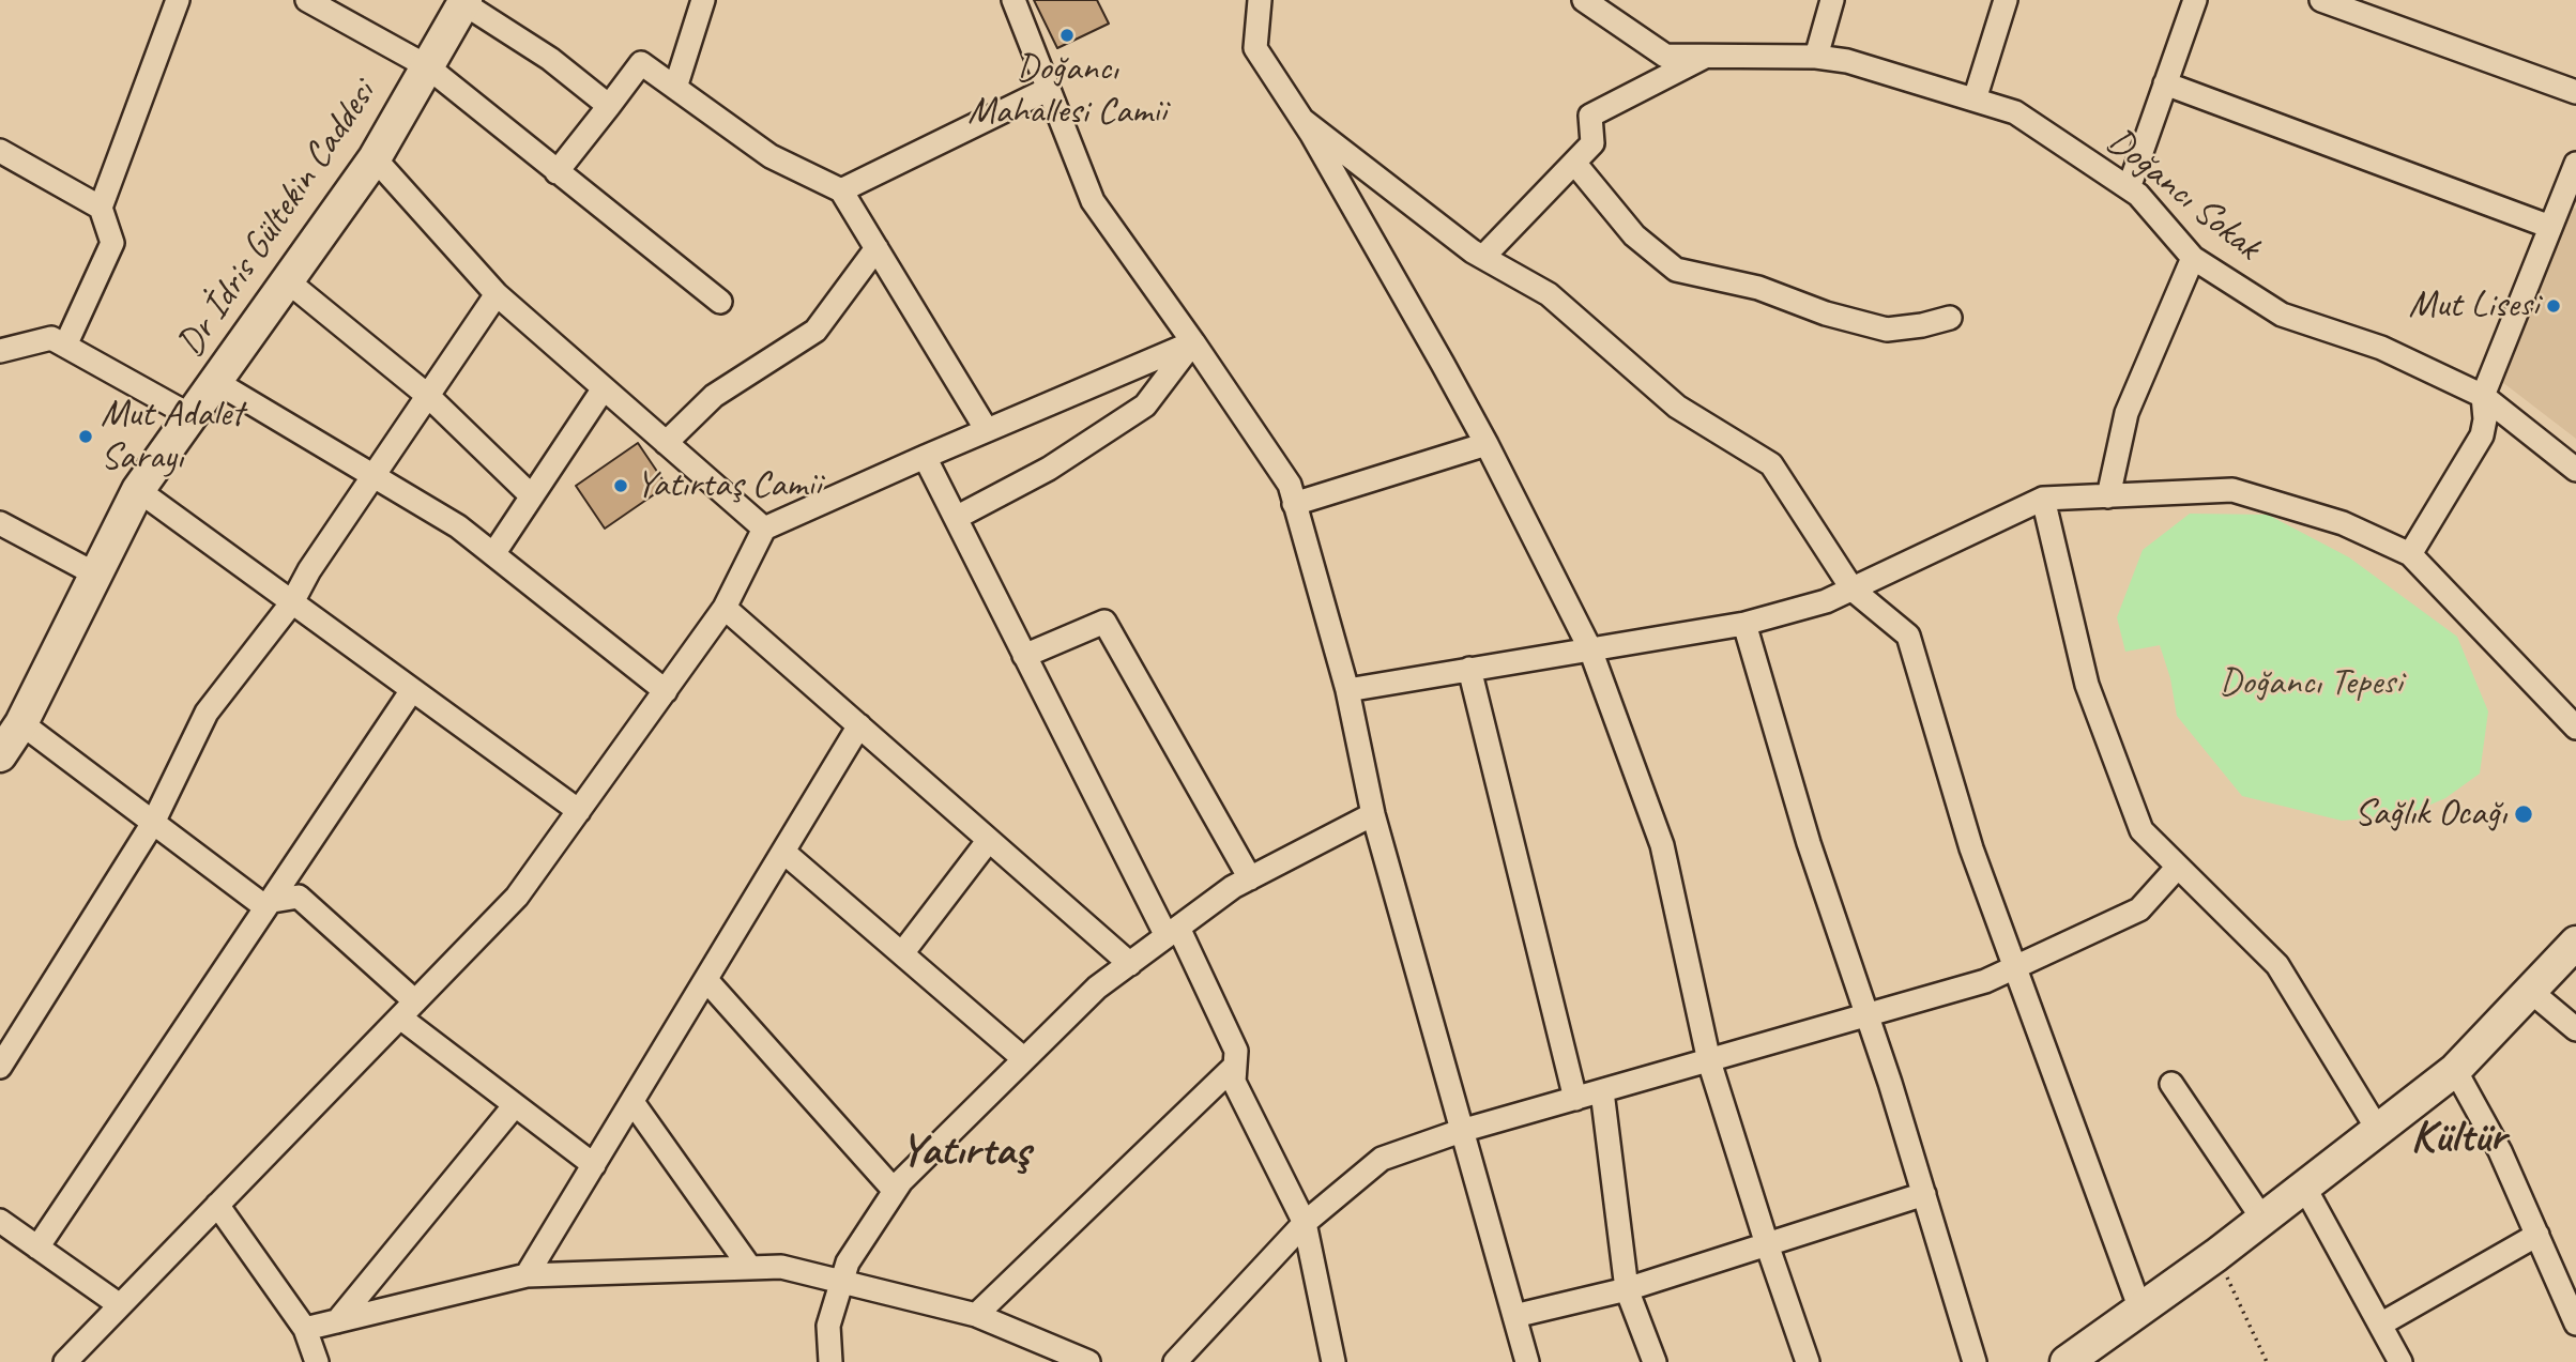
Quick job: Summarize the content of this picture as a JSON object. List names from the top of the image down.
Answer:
{
  "streets": {
    "street": ["Doğancı Sokak", "Dr İdris Gültekin Caddesi"]
  },
  "districts": ["Kültür", "Yatırtaş"],
  "parks": ["Doğancı Tepesi"],
  "places": [
    "Doğancı Mahallesi Camii",
    "Mut Lisesi",
    "Mut Adalet Sarayı",
    "Yatırtaş Camii",
    "Sağlık Ocağı"
  ]
}
